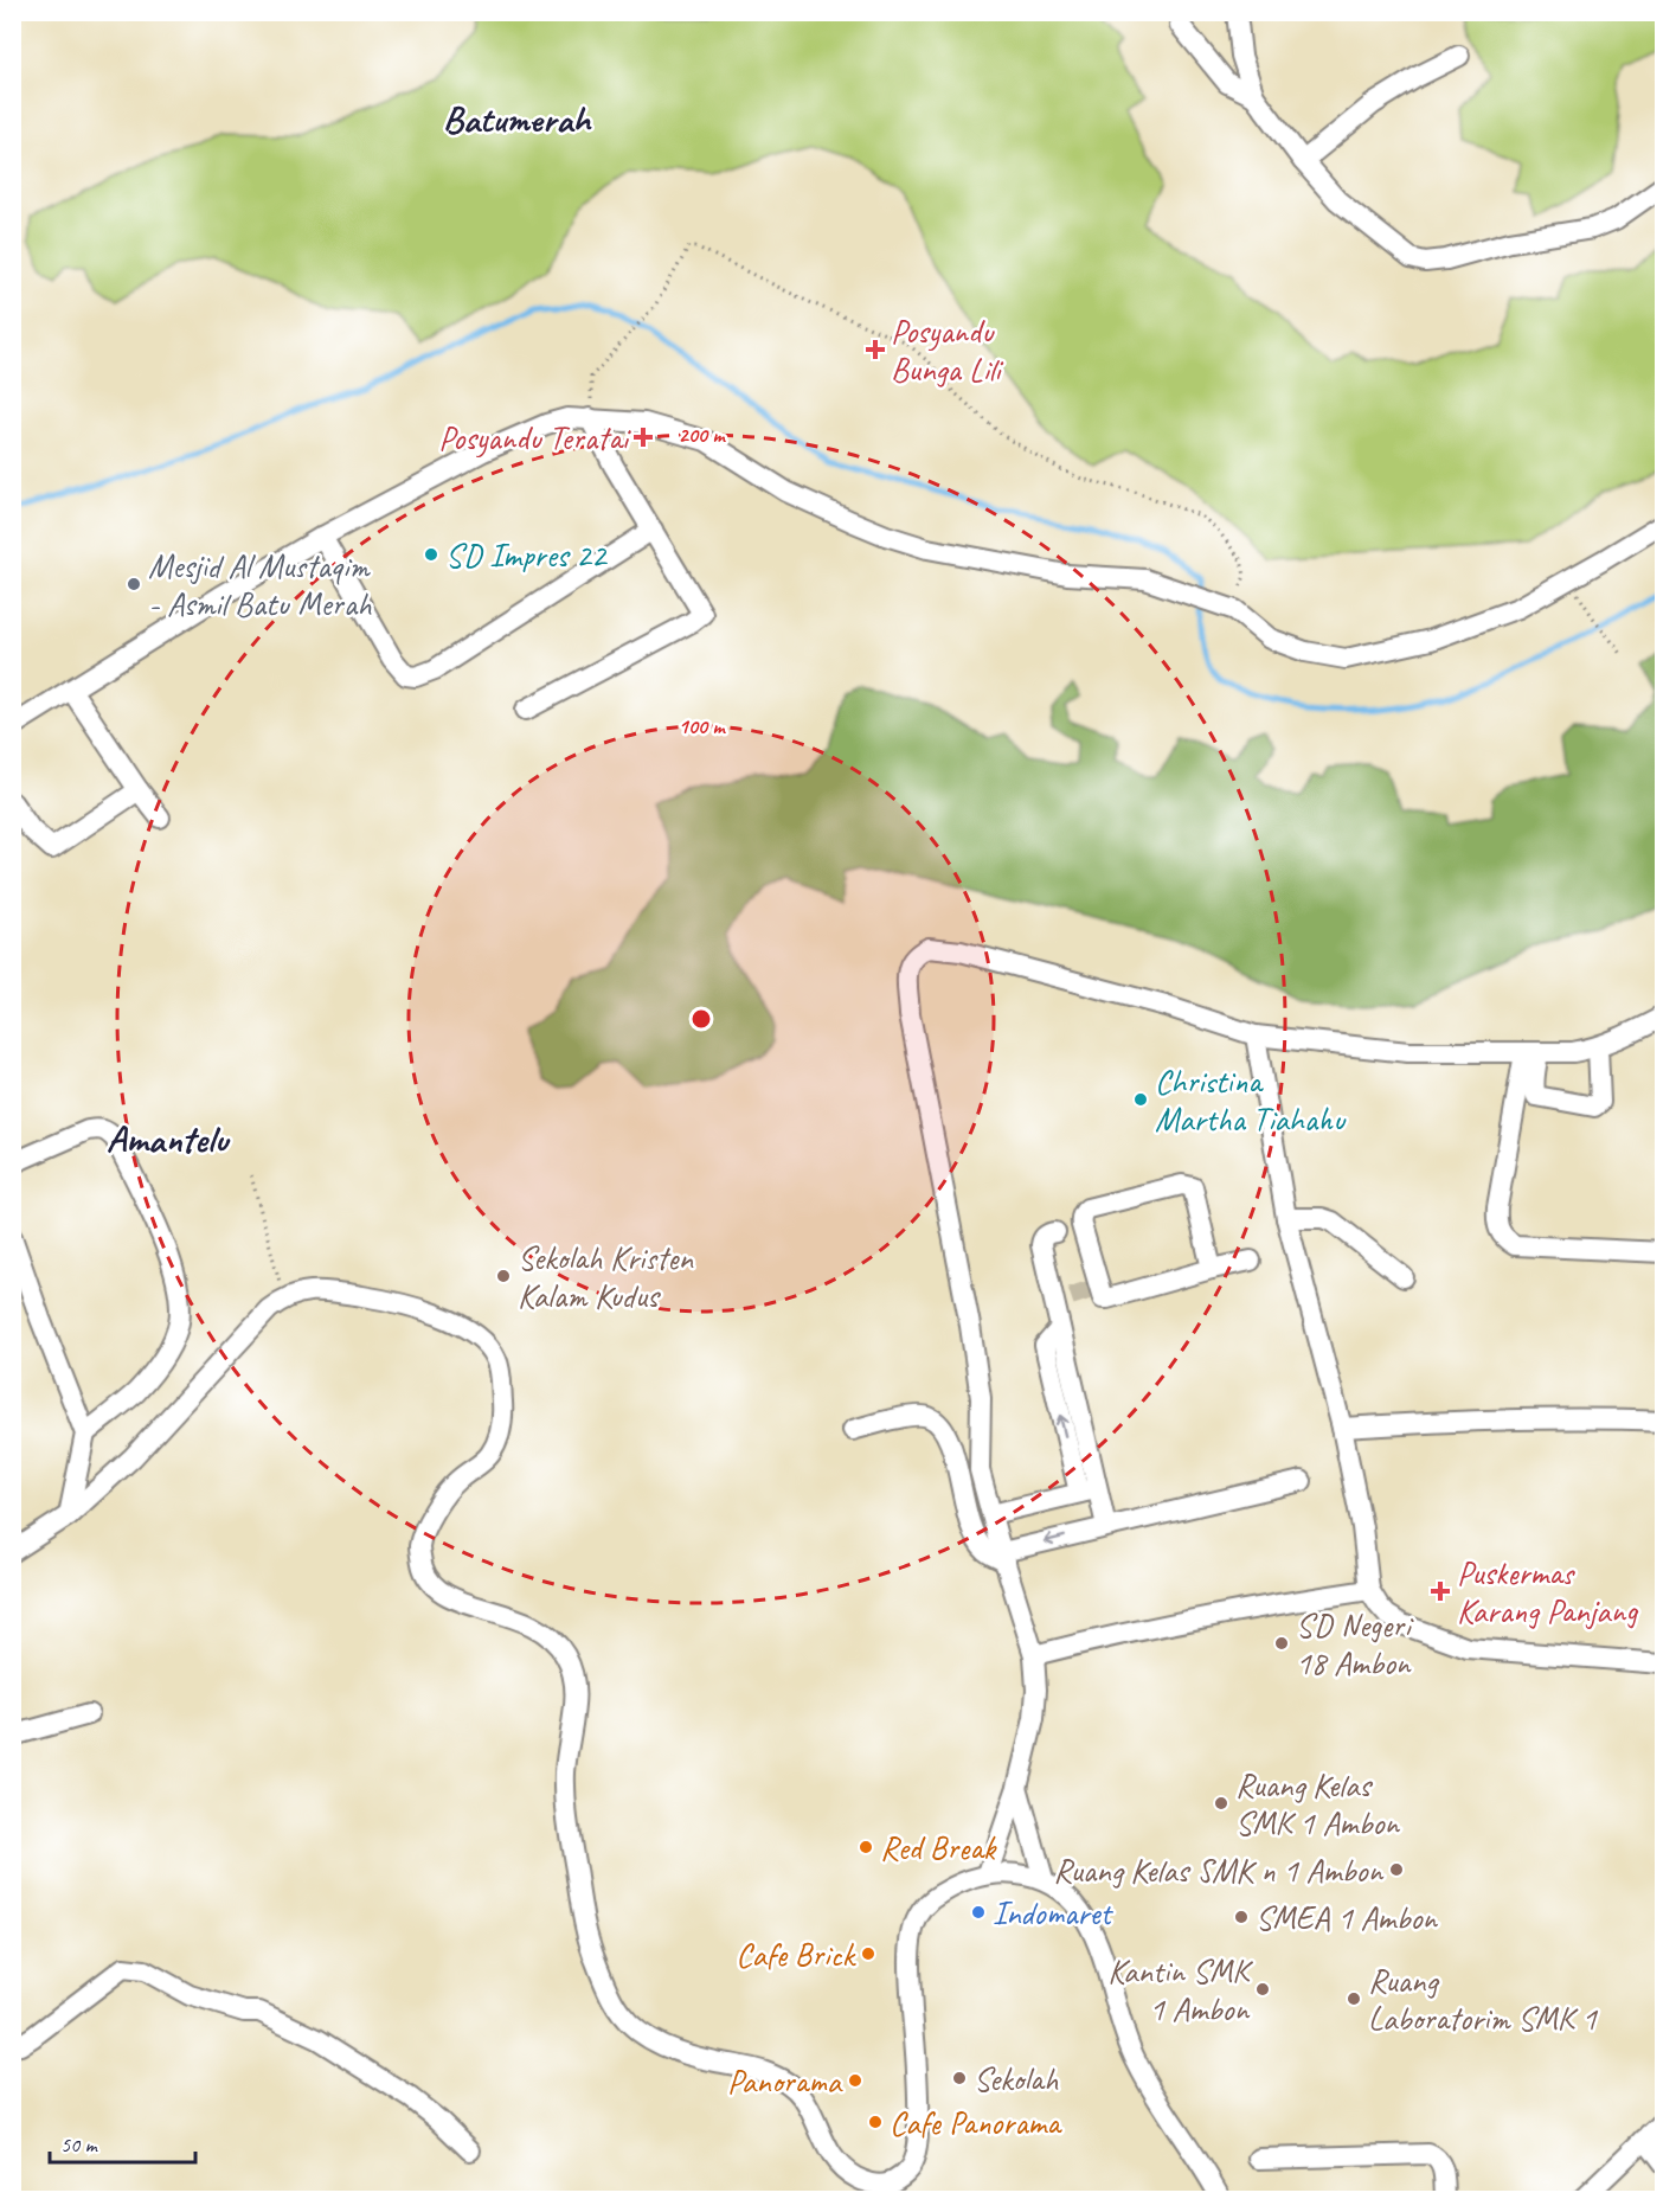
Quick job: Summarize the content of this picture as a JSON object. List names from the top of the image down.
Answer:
{
  "districts": ["Batumerah", "Amantelu"],
  "places": {
    "health": ["Posyandu Bunga Lili", "Posyandu Teratai", "Puskermas Karang Panjang"],
    "other": [
      "SD Impres 22",
      "Mesjid Al Mustaqim - Asmil Batu Merah",
      "Christina Martha Tiahahu",
      "Sekolah Kristen Kalam Kudus",
      "SD Negeri 18 Ambon",
      "Ruang Kelas SMK 1 Ambon",
      "Red Break",
      "Ruang Kelas SMK n 1 Ambon",
      "Indomaret",
      "SMEA 1 Ambon",
      "Cafe Brick",
      "Kantin SMK 1 Ambon",
      "Ruang Laboratorim SMK 1",
      "Sekolah",
      "Panorama",
      "Cafe Panorama"
    ]
  },
  "scale_bar": "50 m",
  "rings": ["200 m", "100 m"]
}
